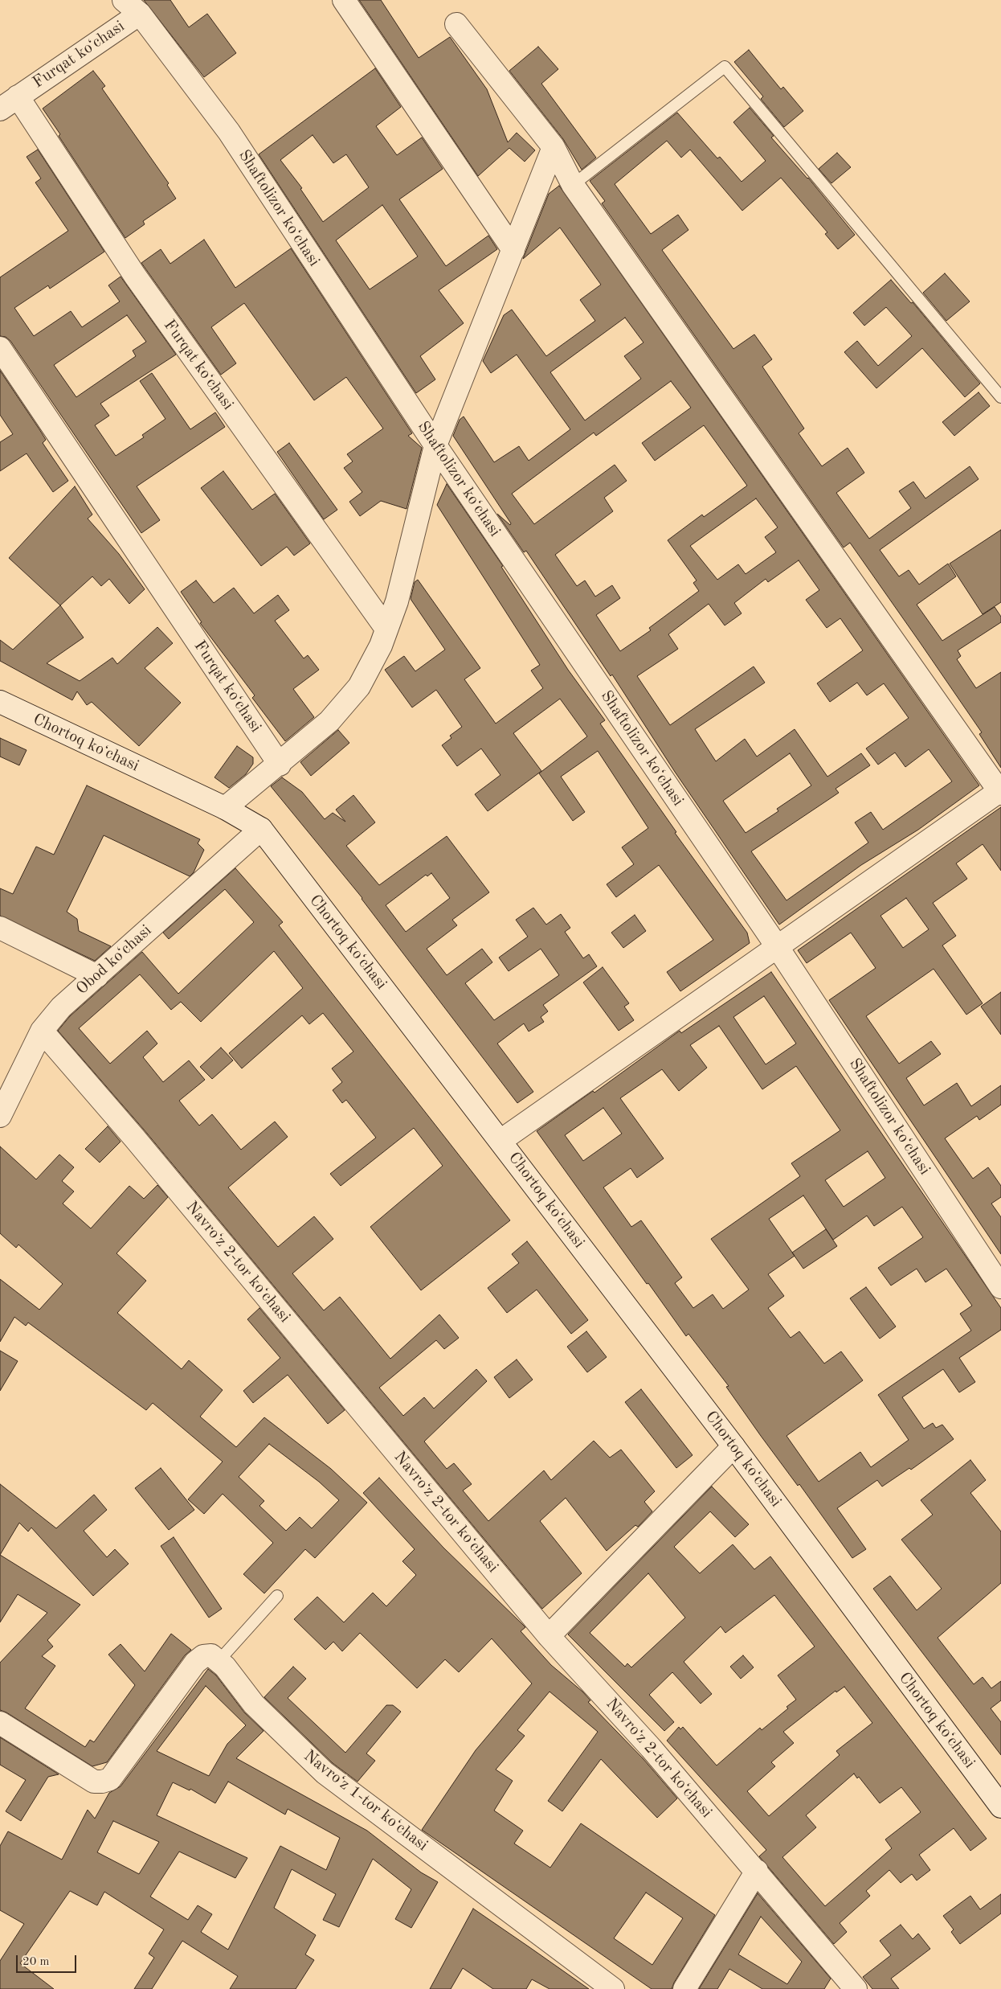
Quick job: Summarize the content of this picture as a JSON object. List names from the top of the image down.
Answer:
{
  "streets": {
    "street": [
      "Furqat koʻchasi",
      "Shaftolizor koʻchasi",
      "Chortoq koʻchasi",
      "Obod koʻchasi",
      "Navroʻz 2-tor koʻchasi",
      "Navroʻz 1-tor koʻchasi"
    ]
  },
  "crossings": [
    ["Furqat koʻchasi", "Shaftolizor koʻchasi"],
    ["Chortoq koʻchasi", "Obod koʻchasi"],
    ["Obod koʻchasi", "Navroʻz 2-tor koʻchasi"]
  ],
  "scale_bar": "20 m"
}
